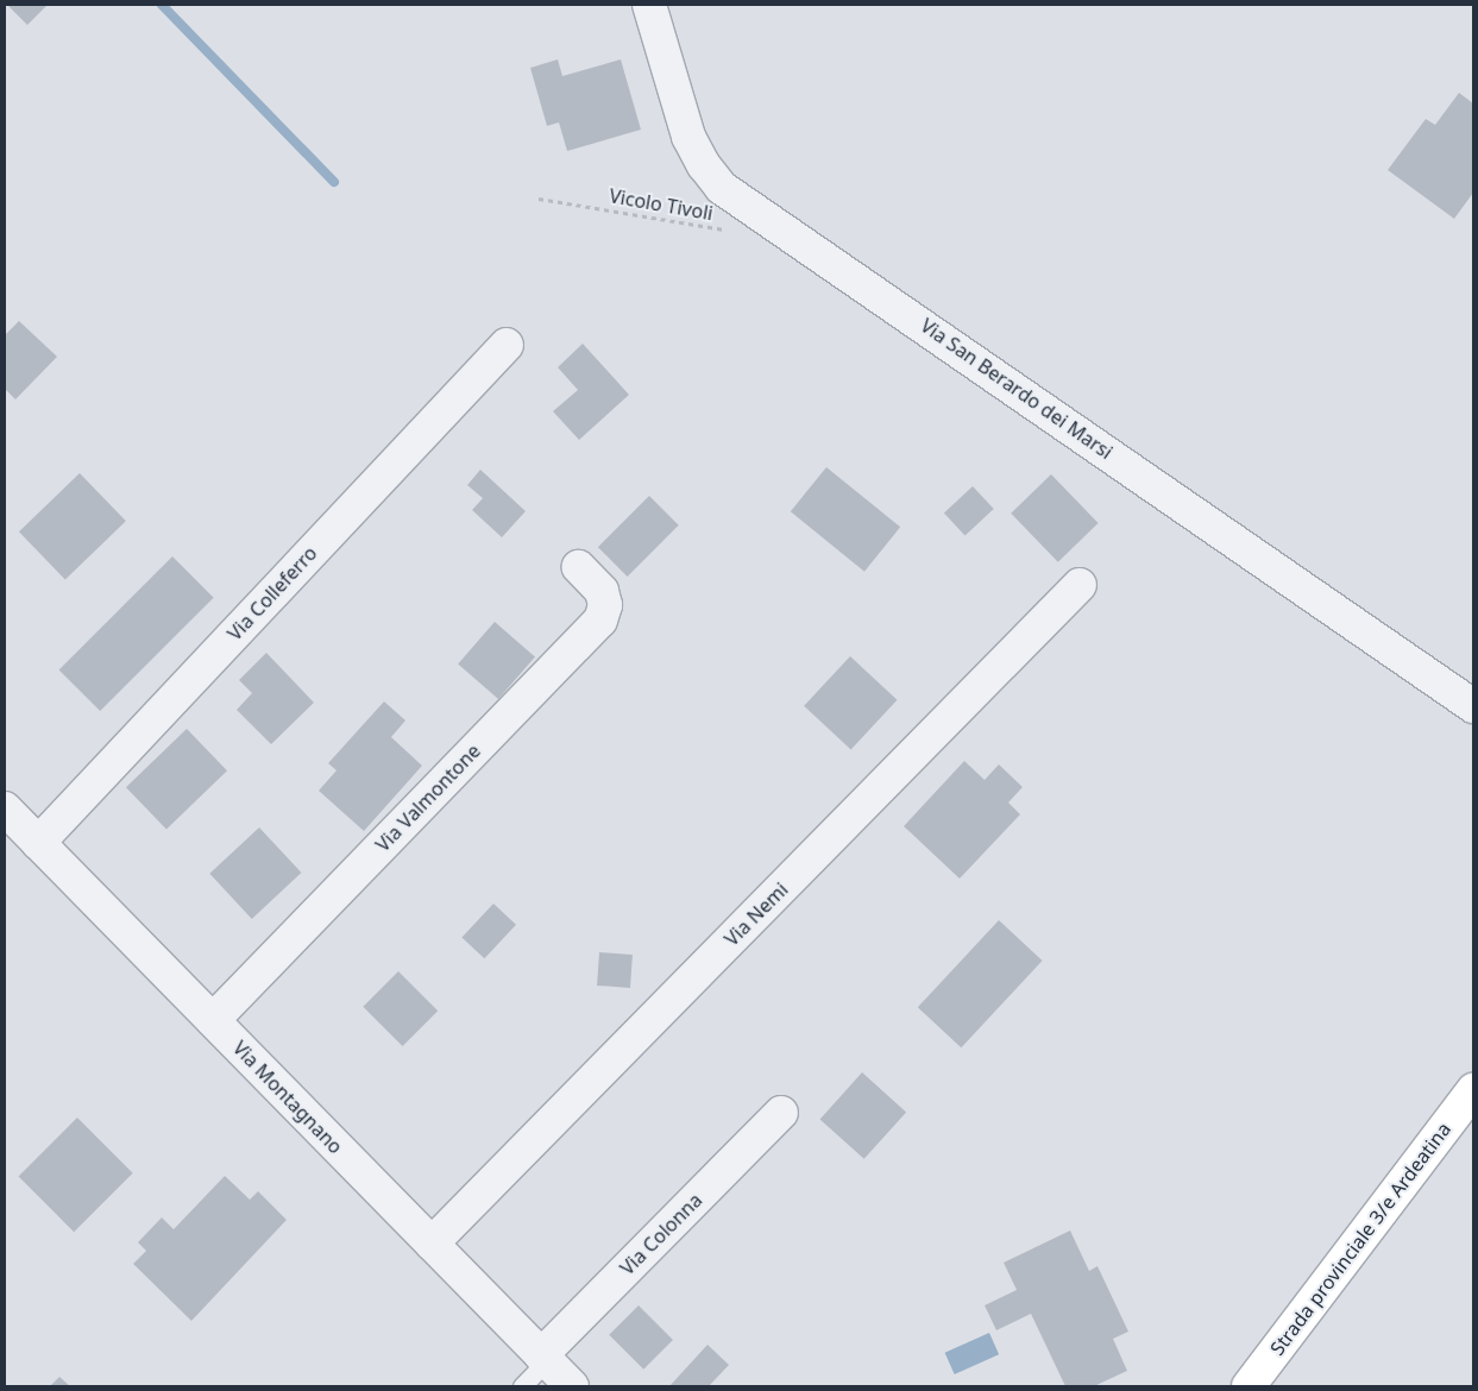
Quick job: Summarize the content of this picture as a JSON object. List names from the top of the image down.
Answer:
{
  "streets": {
    "main road": ["Strada provinciale 3/e Ardeatina"],
    "street": [
      "Via San Berardo dei Marsi",
      "Via Colleferro",
      "Via Valmontone",
      "Via Nemi",
      "Via Montagnano",
      "Via Colonna"
    ],
    "path": ["Vicolo Tivoli"]
  },
  "crossings": [
    ["Via Colleferro", "Via Montagnano"],
    ["Via Valmontone", "Via Montagnano"],
    ["Via Nemi", "Via Montagnano"],
    ["Via Montagnano", "Via Colonna"]
  ]
}
